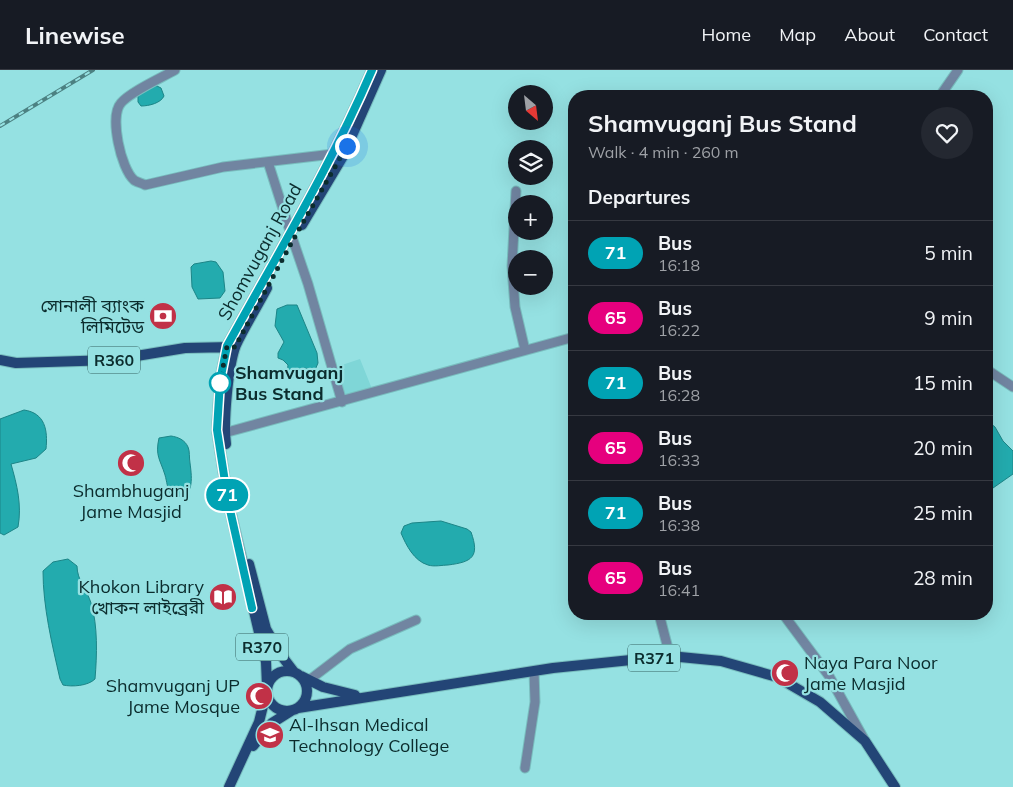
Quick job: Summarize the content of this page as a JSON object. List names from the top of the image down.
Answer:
{
  "streets": {
    "main road": [
      "Shomvuganj Road",
      "R360",
      "R370",
      "R371"
    ]
  },
  "crossings": [
    ["Shomvuganj Road", "R360"],
    ["Shomvuganj Road", "R370"],
    ["Shomvuganj Road", "R371"],
    ["R370", "R371"]
  ],
  "places": {
    "bank": ["সোনালী ব্যাংক লিমিটেড"],
    "other": ["Shamvuganj Bus Stand"],
    "mosque": ["Shambhuganj Jame Masjid", "Naya Para Noor Jame Masjid", "Shamvuganj UP Jame Mosque"],
    "library": ["Khokon Library খোকন লাইব্রেরী"],
    "school or university": ["Al-Ihsan Medical Technology College"]
  },
  "lines": ["bus line 71"],
  "north": "bottom right",
  "page": {
    "header": "Linewise",
    "nav": [
      "Home",
      "Map",
      "About",
      "Contact"
    ],
    "on_map": "71",
    "map_buttons": ["+", "−"],
    "heading": [
      ["Shamvuganj Bus Stand", "Walk · 4 min · 260 m"],
      "Departures"
    ],
    "list": [
      {
        "mark": "71",
        "name": "Bus",
        "note": "16:18",
        "value": "5 min"
      },
      {
        "mark": "65",
        "name": "Bus",
        "note": "16:22",
        "value": "9 min"
      },
      {
        "mark": "71",
        "name": "Bus",
        "note": "16:28",
        "value": "15 min"
      },
      {
        "mark": "65",
        "name": "Bus",
        "note": "16:33",
        "value": "20 min"
      },
      {
        "mark": "71",
        "name": "Bus",
        "note": "16:38",
        "value": "25 min"
      },
      {
        "mark": "65",
        "name": "Bus",
        "note": "16:41",
        "value": "28 min"
      }
    ]
  }
}
